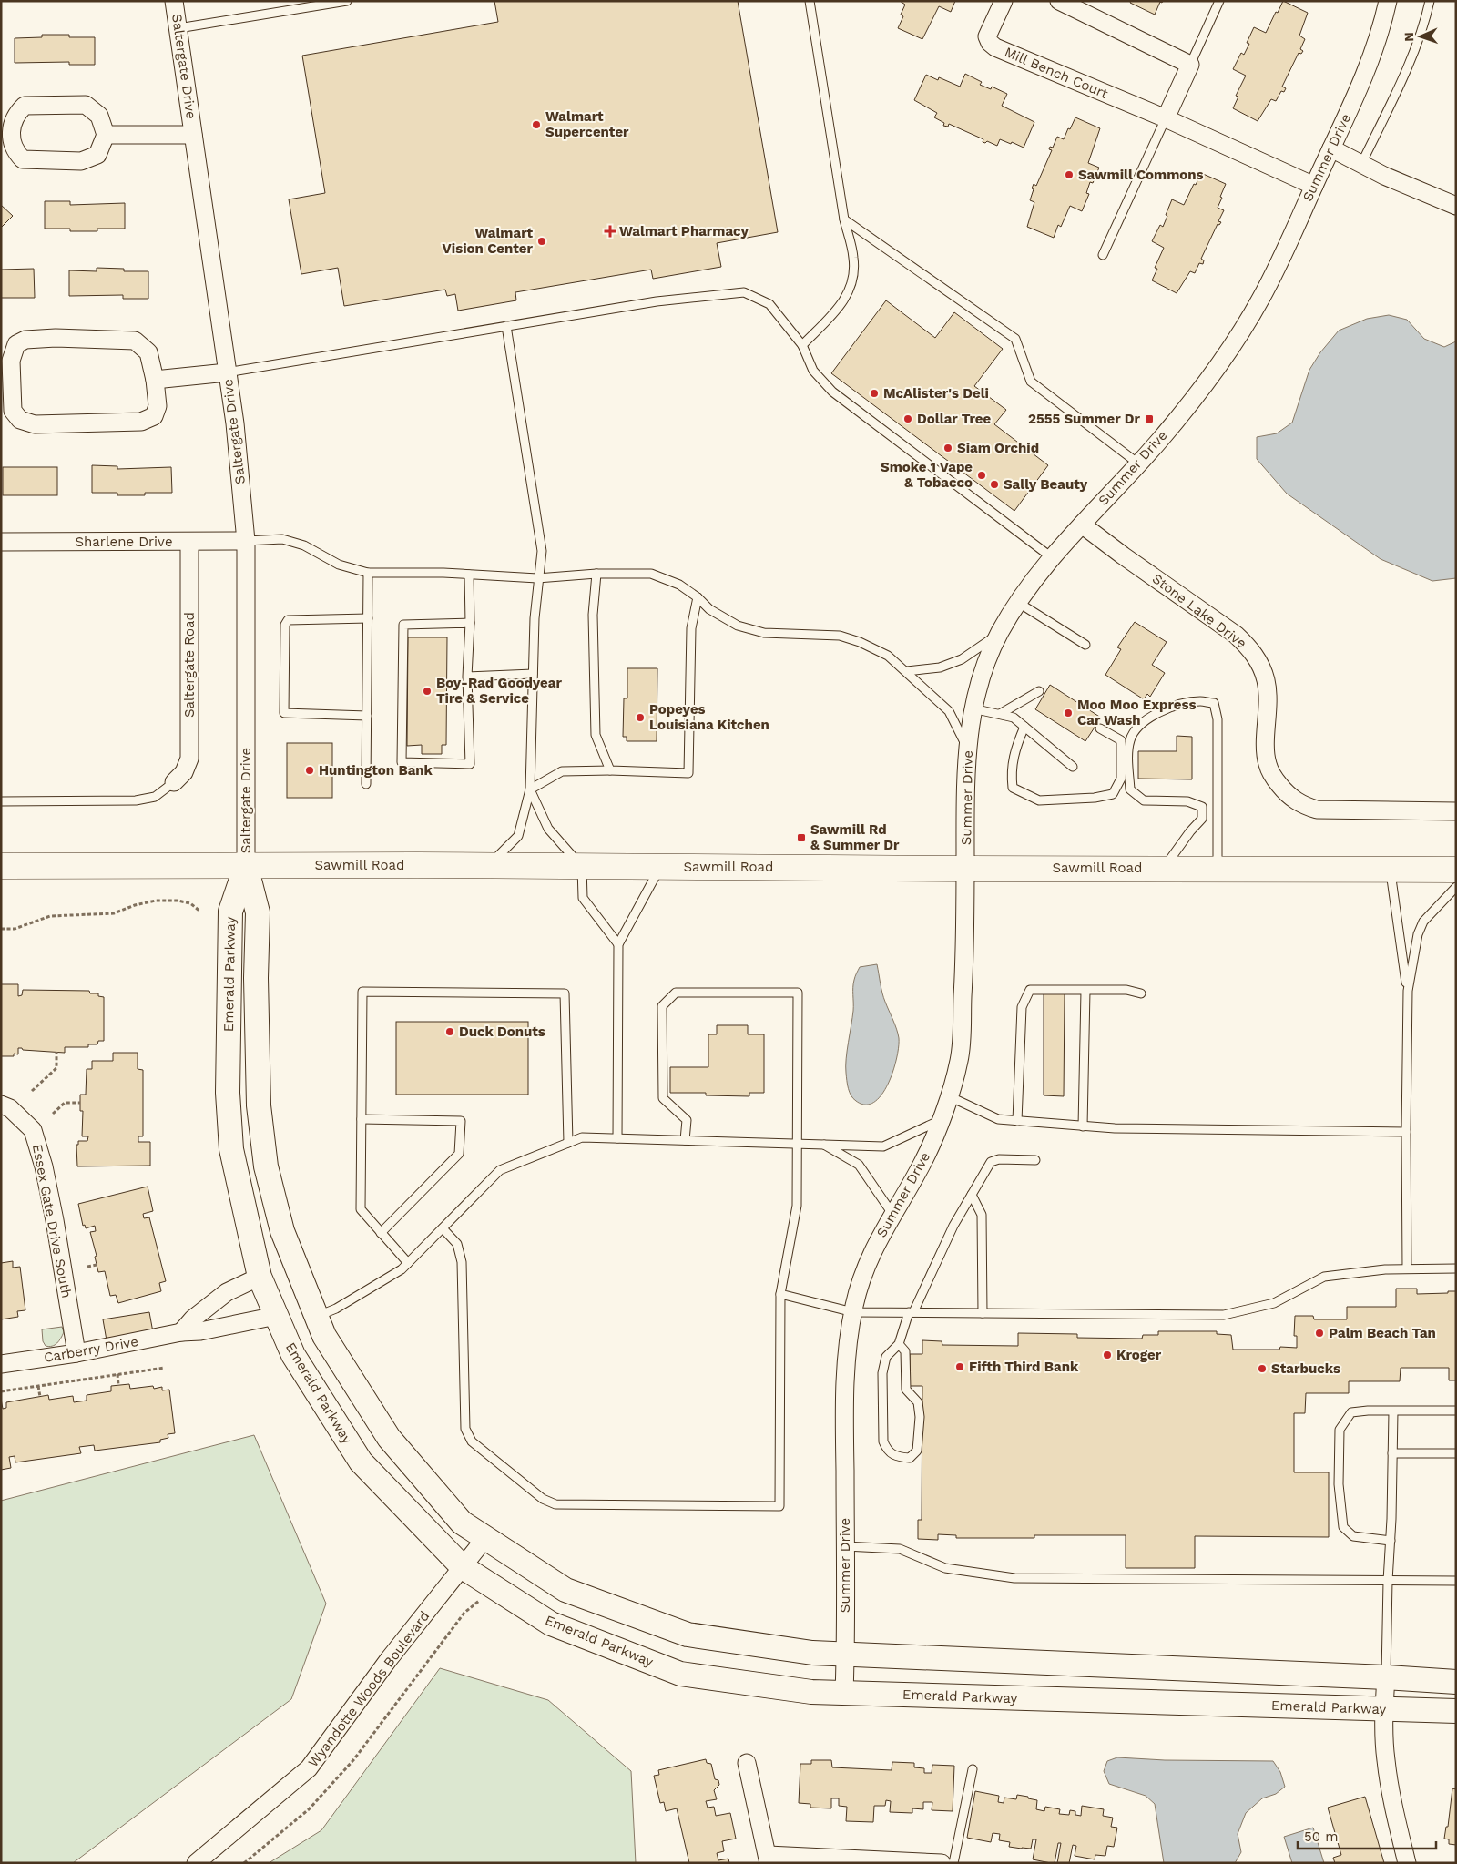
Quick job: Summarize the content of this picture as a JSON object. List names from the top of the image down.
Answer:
{
  "streets": {
    "main road": ["Sawmill Road", "Emerald Parkway"],
    "street": [
      "Saltergate Drive",
      "Mill Bench Court",
      "Summer Drive",
      "Sharlene Drive",
      "Stone Lake Drive",
      "Saltergate Road",
      "Essex Gate Drive South",
      "Carberry Drive",
      "Wyandotte Woods Boulevard"
    ]
  },
  "crossings": [
    ["Saltergate Drive", "Sharlene Drive"],
    ["Saltergate Drive", "Sawmill Road"],
    ["Saltergate Drive", "Emerald Parkway"],
    ["Mill Bench Court", "Summer Drive"],
    ["Summer Drive", "Stone Lake Drive"],
    ["Summer Drive", "Sawmill Road"],
    ["Summer Drive", "Emerald Parkway"],
    ["Sharlene Drive", "Saltergate Road"],
    ["Sawmill Road", "Emerald Parkway"],
    ["Emerald Parkway", "Carberry Drive"],
    ["Emerald Parkway", "Wyandotte Woods Boulevard"],
    ["Essex Gate Drive South", "Carberry Drive"]
  ],
  "places": {
    "other": [
      "Walmart Supercenter",
      "Sawmill Commons",
      "Walmart Vision Center",
      "McAlister's Deli",
      "Dollar Tree",
      "Siam Orchid",
      "Smoke 1 Vape & Tobacco",
      "Sally Beauty",
      "Boy-Rad Goodyear Tire & Service",
      "Moo Moo Express Car Wash",
      "Popeyes Louisiana Kitchen",
      "Huntington Bank",
      "Duck Donuts",
      "Palm Beach Tan",
      "Kroger",
      "Fifth Third Bank",
      "Starbucks"
    ],
    "health": ["Walmart Pharmacy"],
    "transit": ["2555 Summer Dr", "Sawmill Rd & Summer Dr"]
  },
  "scale_bar": "50 m",
  "north": "left"
}
